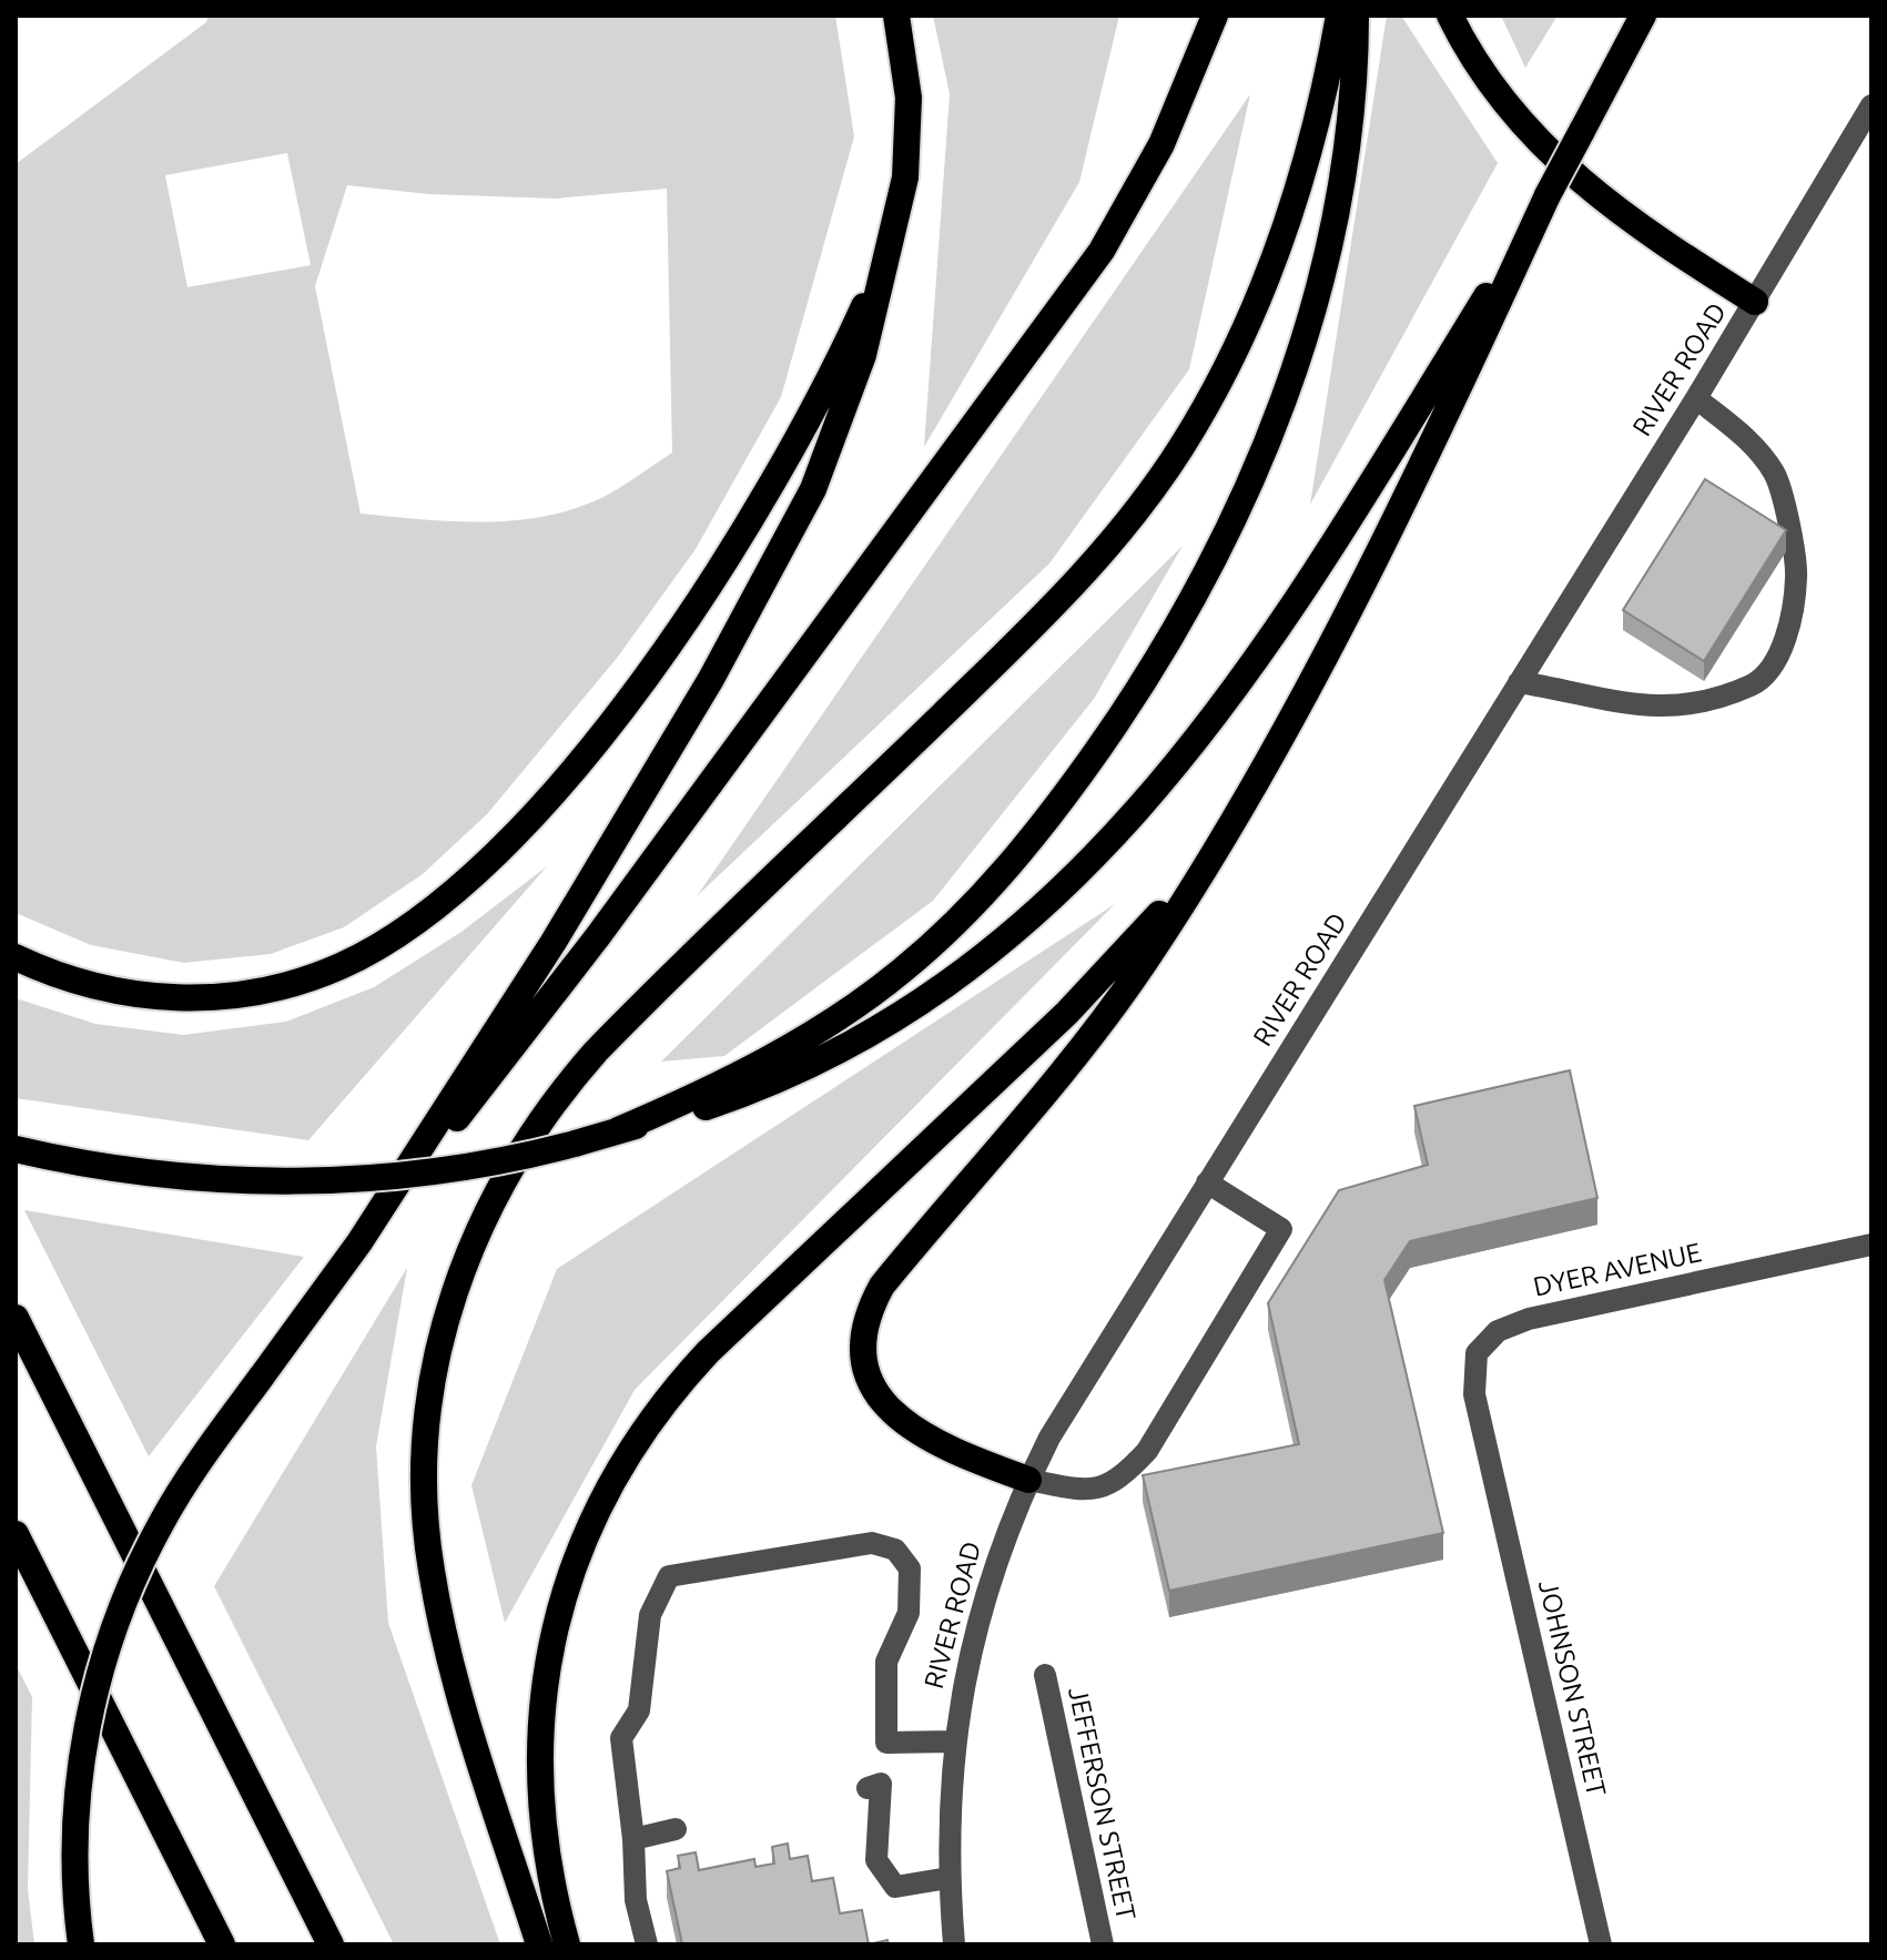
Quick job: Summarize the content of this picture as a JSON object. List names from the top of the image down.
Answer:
{
  "streets": {
    "street": [
      "RIVER ROAD",
      "DYER AVENUE",
      "JOHNSON STREET",
      "JEFFERSON STREET"
    ]
  },
  "crossings": [
    ["DYER AVENUE", "JOHNSON STREET"]
  ]
}
